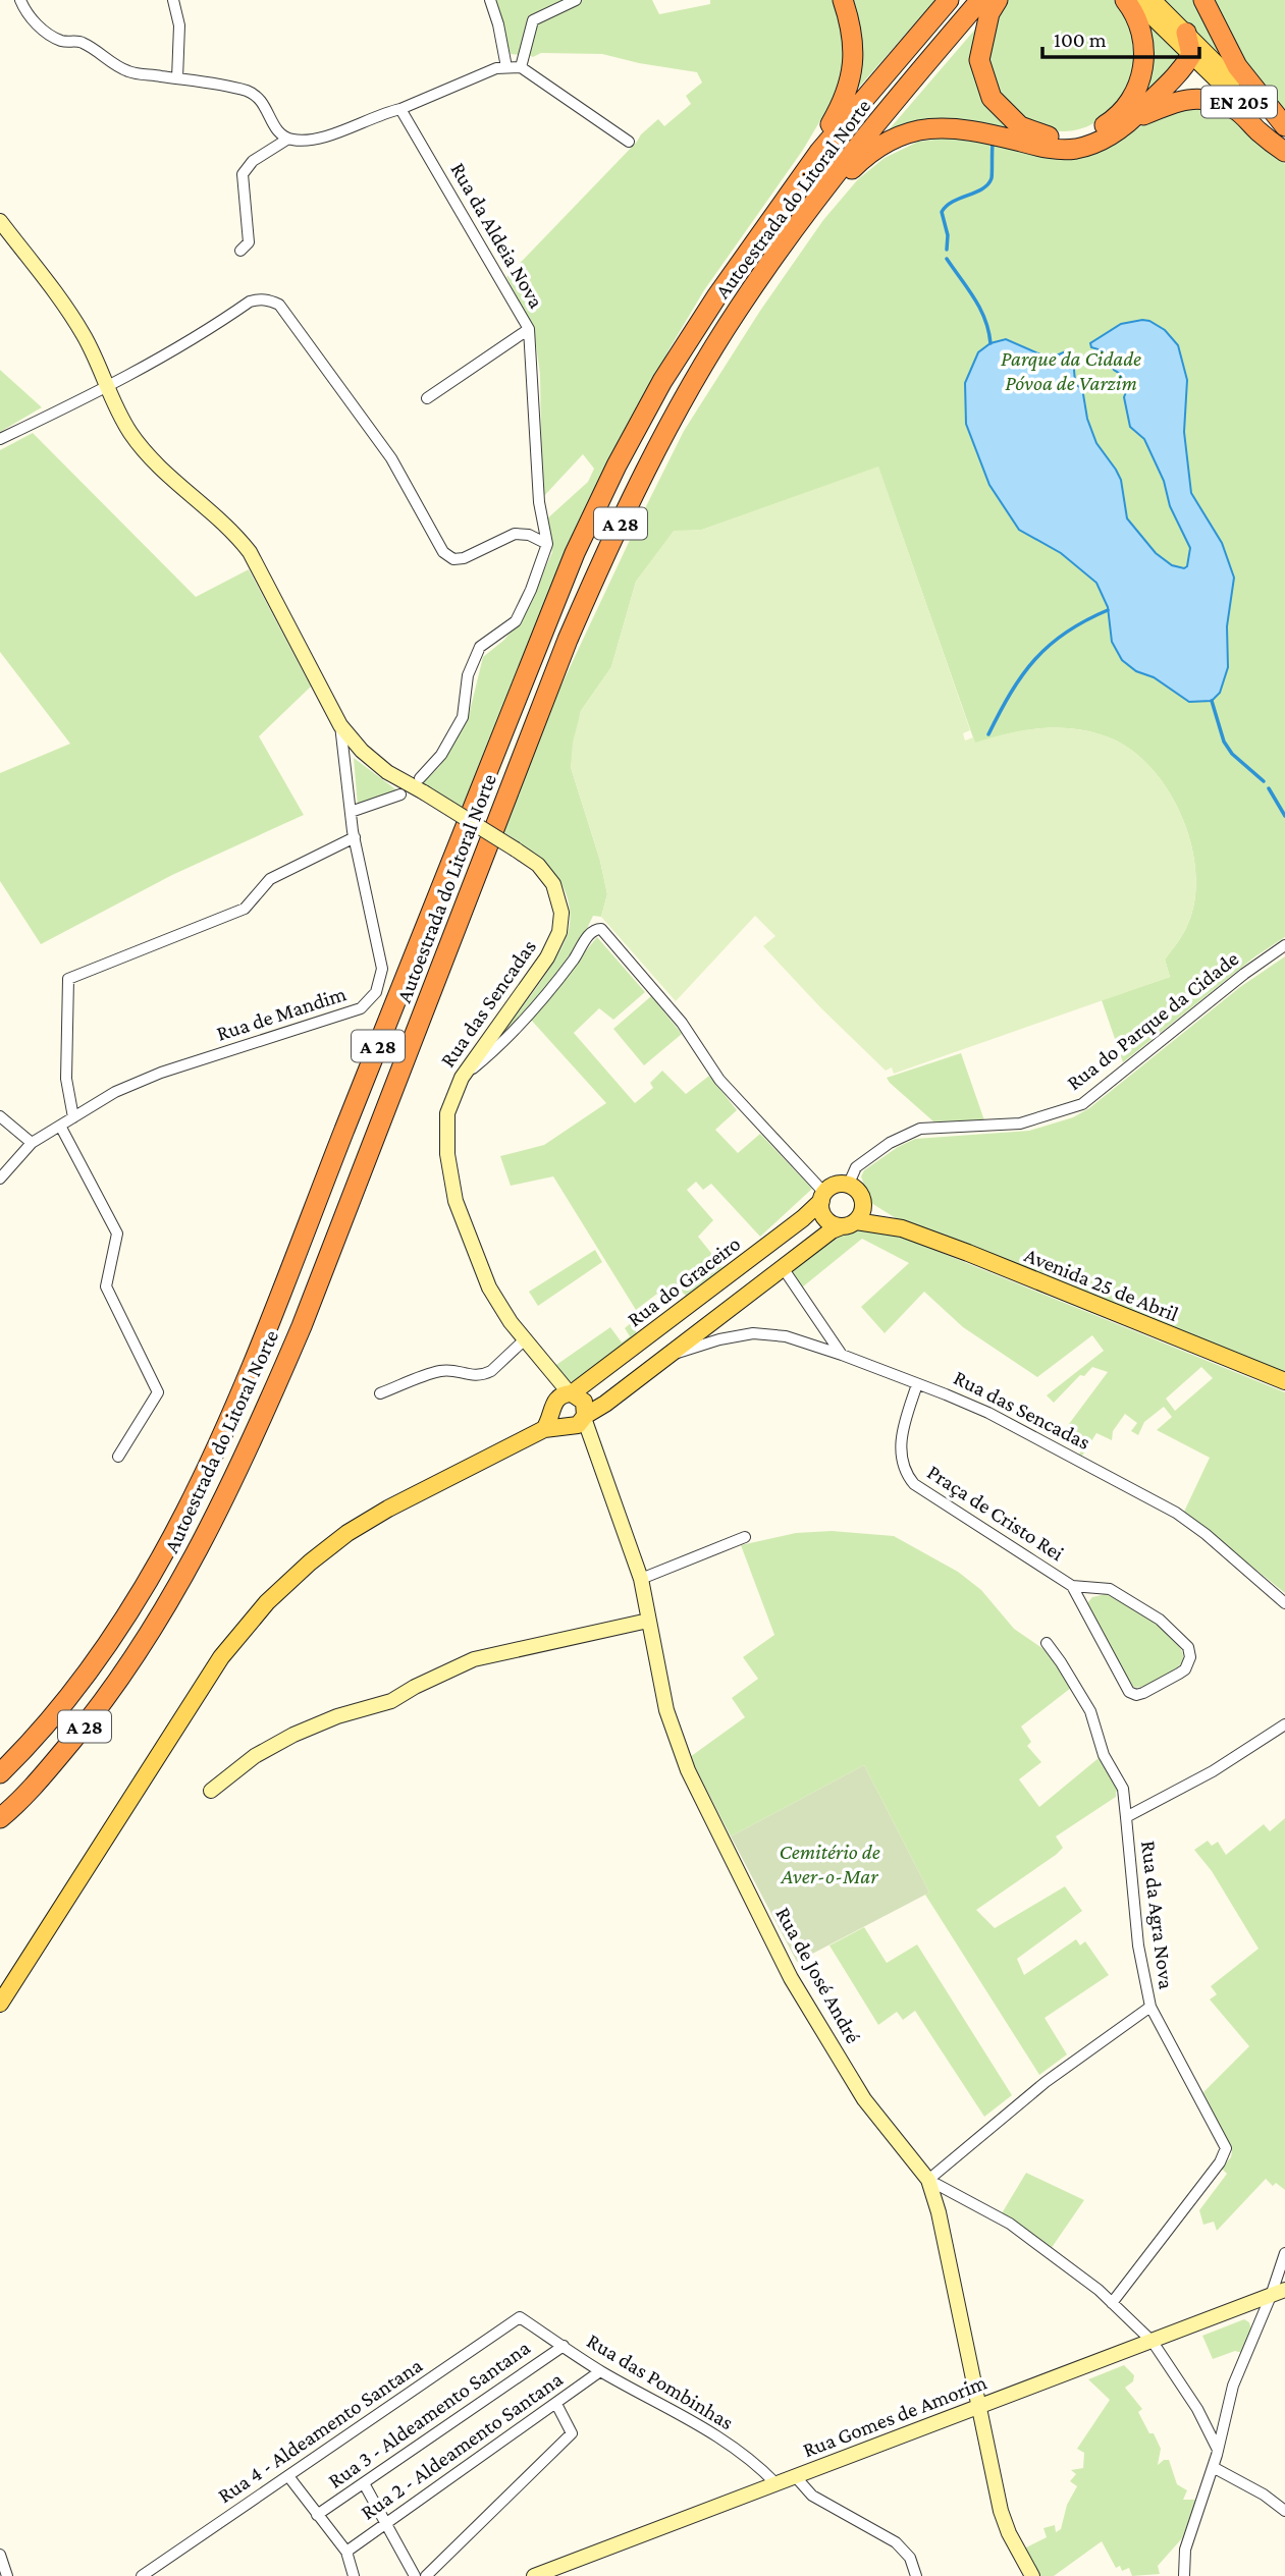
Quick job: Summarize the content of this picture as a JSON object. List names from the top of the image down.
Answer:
{
  "streets": {
    "highway": ["Autoestrada do Litoral Norte", "A 28"],
    "main road": ["EN 205", "Rua do Graceiro", "Avenida 25 de Abril"],
    "street": [
      "Rua da Aldeia Nova",
      "Rua das Sencadas",
      "Rua de Mandim",
      "Rua do Parque da Cidade",
      "Praça de Cristo Rei",
      "Rua da Agra Nova",
      "Rua de José André",
      "Rua das Pombinhas",
      "Rua 3 - Aldeamento Santana",
      "Rua Gomes de Amorim",
      "Rua 4 - Aldeamento Santana",
      "Rua 2 - Aldeamento Santana"
    ]
  },
  "crossings": [
    ["Rua das Sencadas", "Rua de Mandim"],
    ["Rua das Sencadas", "Rua do Graceiro"],
    ["Rua das Sencadas", "Praça de Cristo Rei"],
    ["Rua das Sencadas", "Rua de José André"],
    ["Rua do Parque da Cidade", "Rua do Graceiro"],
    ["Rua do Parque da Cidade", "Avenida 25 de Abril"],
    ["Rua do Graceiro", "Avenida 25 de Abril"],
    ["Rua do Graceiro", "Rua de José André"],
    ["Rua da Agra Nova", "Rua de José André"],
    ["Rua de José André", "Rua Gomes de Amorim"],
    ["Rua das Pombinhas", "Rua 3 - Aldeamento Santana"],
    ["Rua das Pombinhas", "Rua Gomes de Amorim"],
    ["Rua das Pombinhas", "Rua 4 - Aldeamento Santana"],
    ["Rua das Pombinhas", "Rua 2 - Aldeamento Santana"]
  ],
  "parks": ["Parque da Cidade Póvoa de Varzim", "Cemitério de Aver-o-Mar"],
  "scale_bar": "100 m"
}
